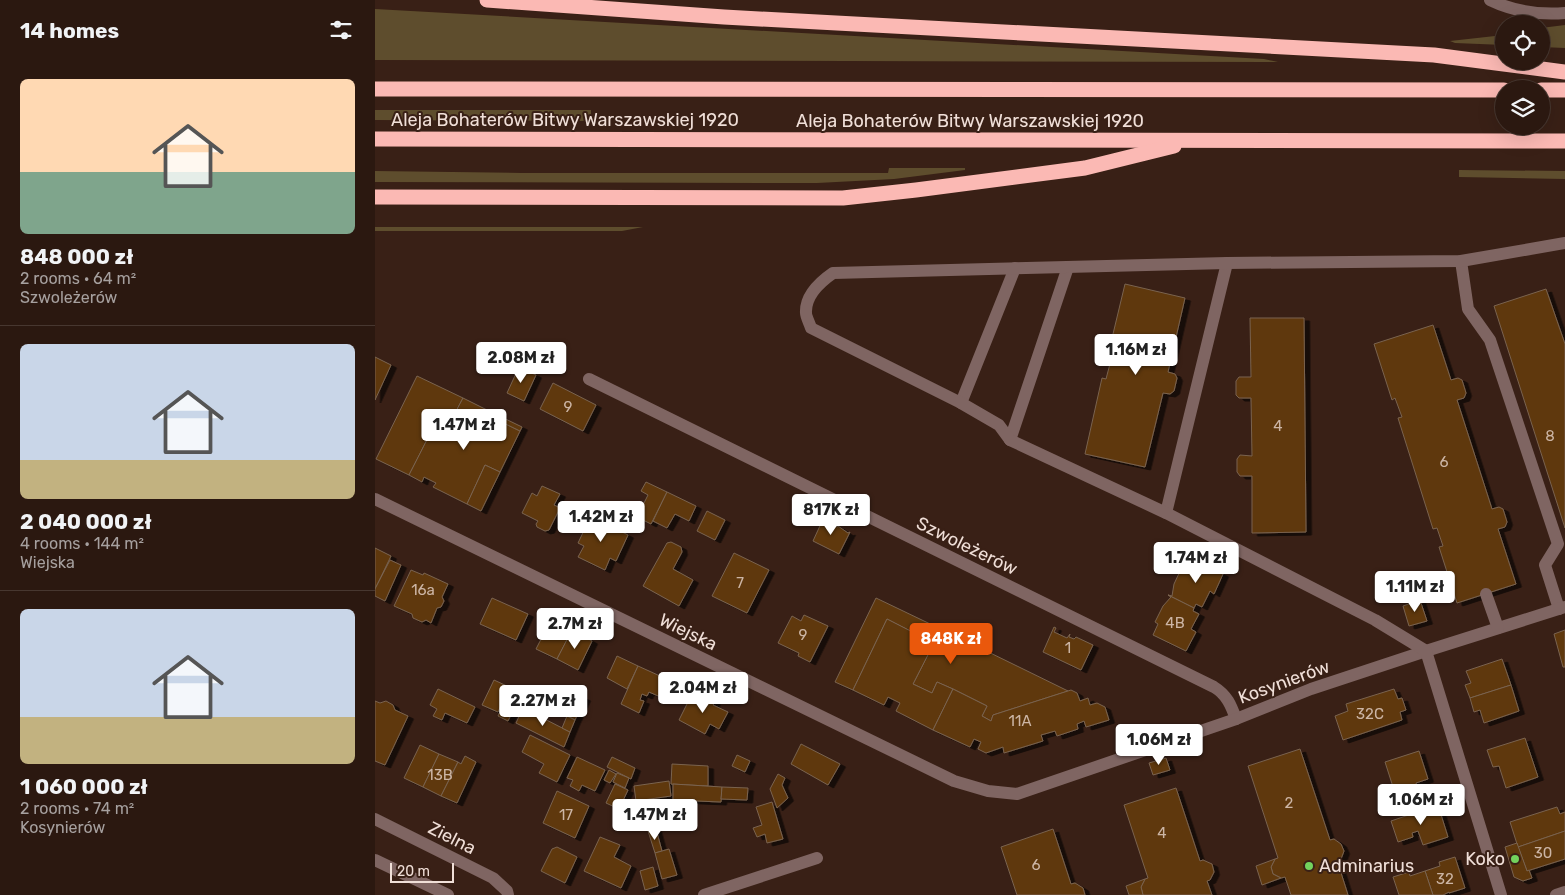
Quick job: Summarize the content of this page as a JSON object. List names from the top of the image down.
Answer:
{
  "streets": {
    "highway": ["Aleja Bohaterów Bitwy Warszawskiej 1920"],
    "street": [
      "Szwoleżerów",
      "Wiejska",
      "Kosynierów",
      "Zielna"
    ]
  },
  "crossings": [
    ["Szwoleżerów", "Kosynierów"],
    ["Wiejska", "Kosynierów"]
  ],
  "places": ["Koko", "Adminarius"],
  "house_numbers": [
    "9",
    "4",
    "8",
    "6",
    "7",
    "16a",
    "4B",
    "9",
    "1",
    "32C",
    "11A",
    "13B",
    "2",
    "17",
    "4",
    "30",
    "6",
    "32"
  ],
  "scale_bar": "20 m",
  "page": {
    "heading": "14 homes",
    "list": [
      {
        "name": "848 000 zł",
        "note": "2 rooms · 64 m² · Szwoleżerów"
      },
      {
        "name": "2 040 000 zł",
        "note": "4 rooms · 144 m² · Wiejska"
      },
      {
        "name": "1 060 000 zł",
        "note": "2 rooms · 74 m² · Kosynierów"
      }
    ],
    "price": [
      "1.16M zł",
      "2.08M zł",
      "1.47M zł",
      "817K zł",
      "1.42M zł",
      "1.74M zł",
      "1.11M zł",
      "2.7M zł",
      "848K zł",
      "2.04M zł",
      "2.27M zł",
      "1.06M zł",
      "1.06M zł",
      "1.47M zł"
    ],
    "scale": "20 m"
  }
}
